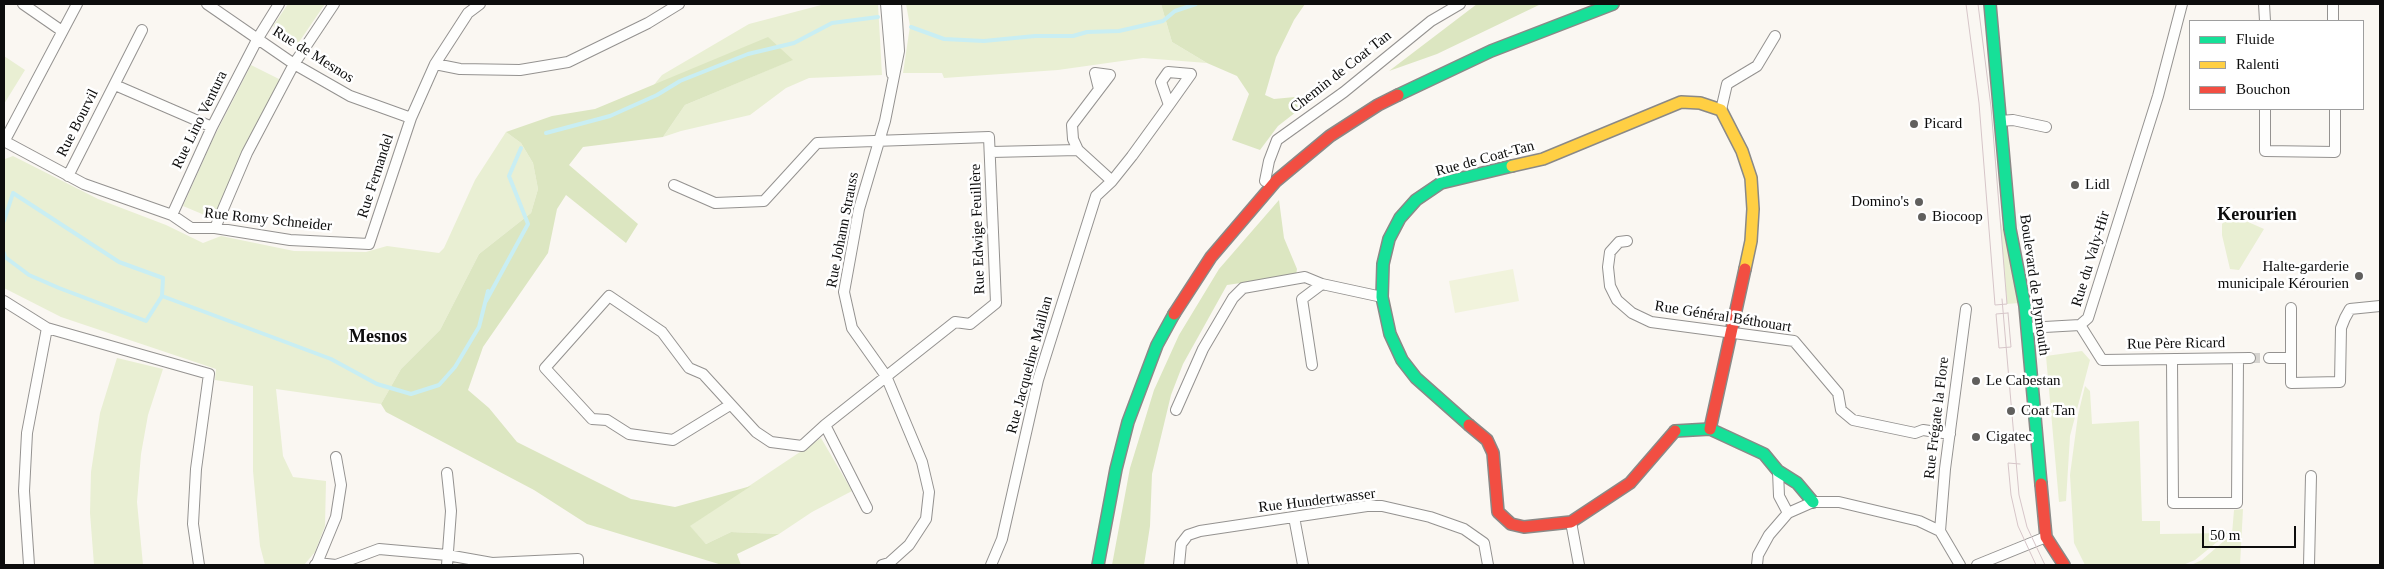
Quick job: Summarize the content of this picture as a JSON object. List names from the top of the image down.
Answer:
{
  "streets": {
    "street": [
      "Rue de Mesnos",
      "Chemin de Coat Tan",
      "Rue Lino Ventura",
      "Rue Bourvil",
      "Rue de Coat-Tan",
      "Rue Fernandel",
      "Rue Romy Schneider",
      "Rue Edwige Feuillère",
      "Rue Johann Strauss",
      "Rue du Valy-Hir",
      "Boulevard de Plymouth",
      "Rue Général Béthouart",
      "Rue Père Ricard",
      "Rue Jacqueline Maillan",
      "Rue Frégate la Flore",
      "Rue Hundertwasser"
    ]
  },
  "crossings": [
    ["Rue de Mesnos", "Rue Lino Ventura"],
    ["Rue de Mesnos", "Rue Fernandel"],
    ["Rue Lino Ventura", "Rue Bourvil"],
    ["Rue Lino Ventura", "Rue Romy Schneider"],
    ["Rue Bourvil", "Rue Romy Schneider"],
    ["Rue Fernandel", "Rue Romy Schneider"],
    ["Rue Edwige Feuillère", "Rue Johann Strauss"],
    ["Rue du Valy-Hir", "Boulevard de Plymouth"],
    ["Rue du Valy-Hir", "Rue Père Ricard"],
    ["Rue Général Béthouart", "Rue Frégate la Flore"]
  ],
  "districts": ["Kerourien", "Mesnos"],
  "places": [
    "Picard",
    "Lidl",
    "Domino's",
    "Biocoop",
    "Halte-garderie municipale Kérourien",
    "Le Cabestan",
    "Coat Tan",
    "Cigatec"
  ],
  "legend": ["Fluide", "Ralenti", "Bouchon"],
  "scale_bar": "50 m"
}
